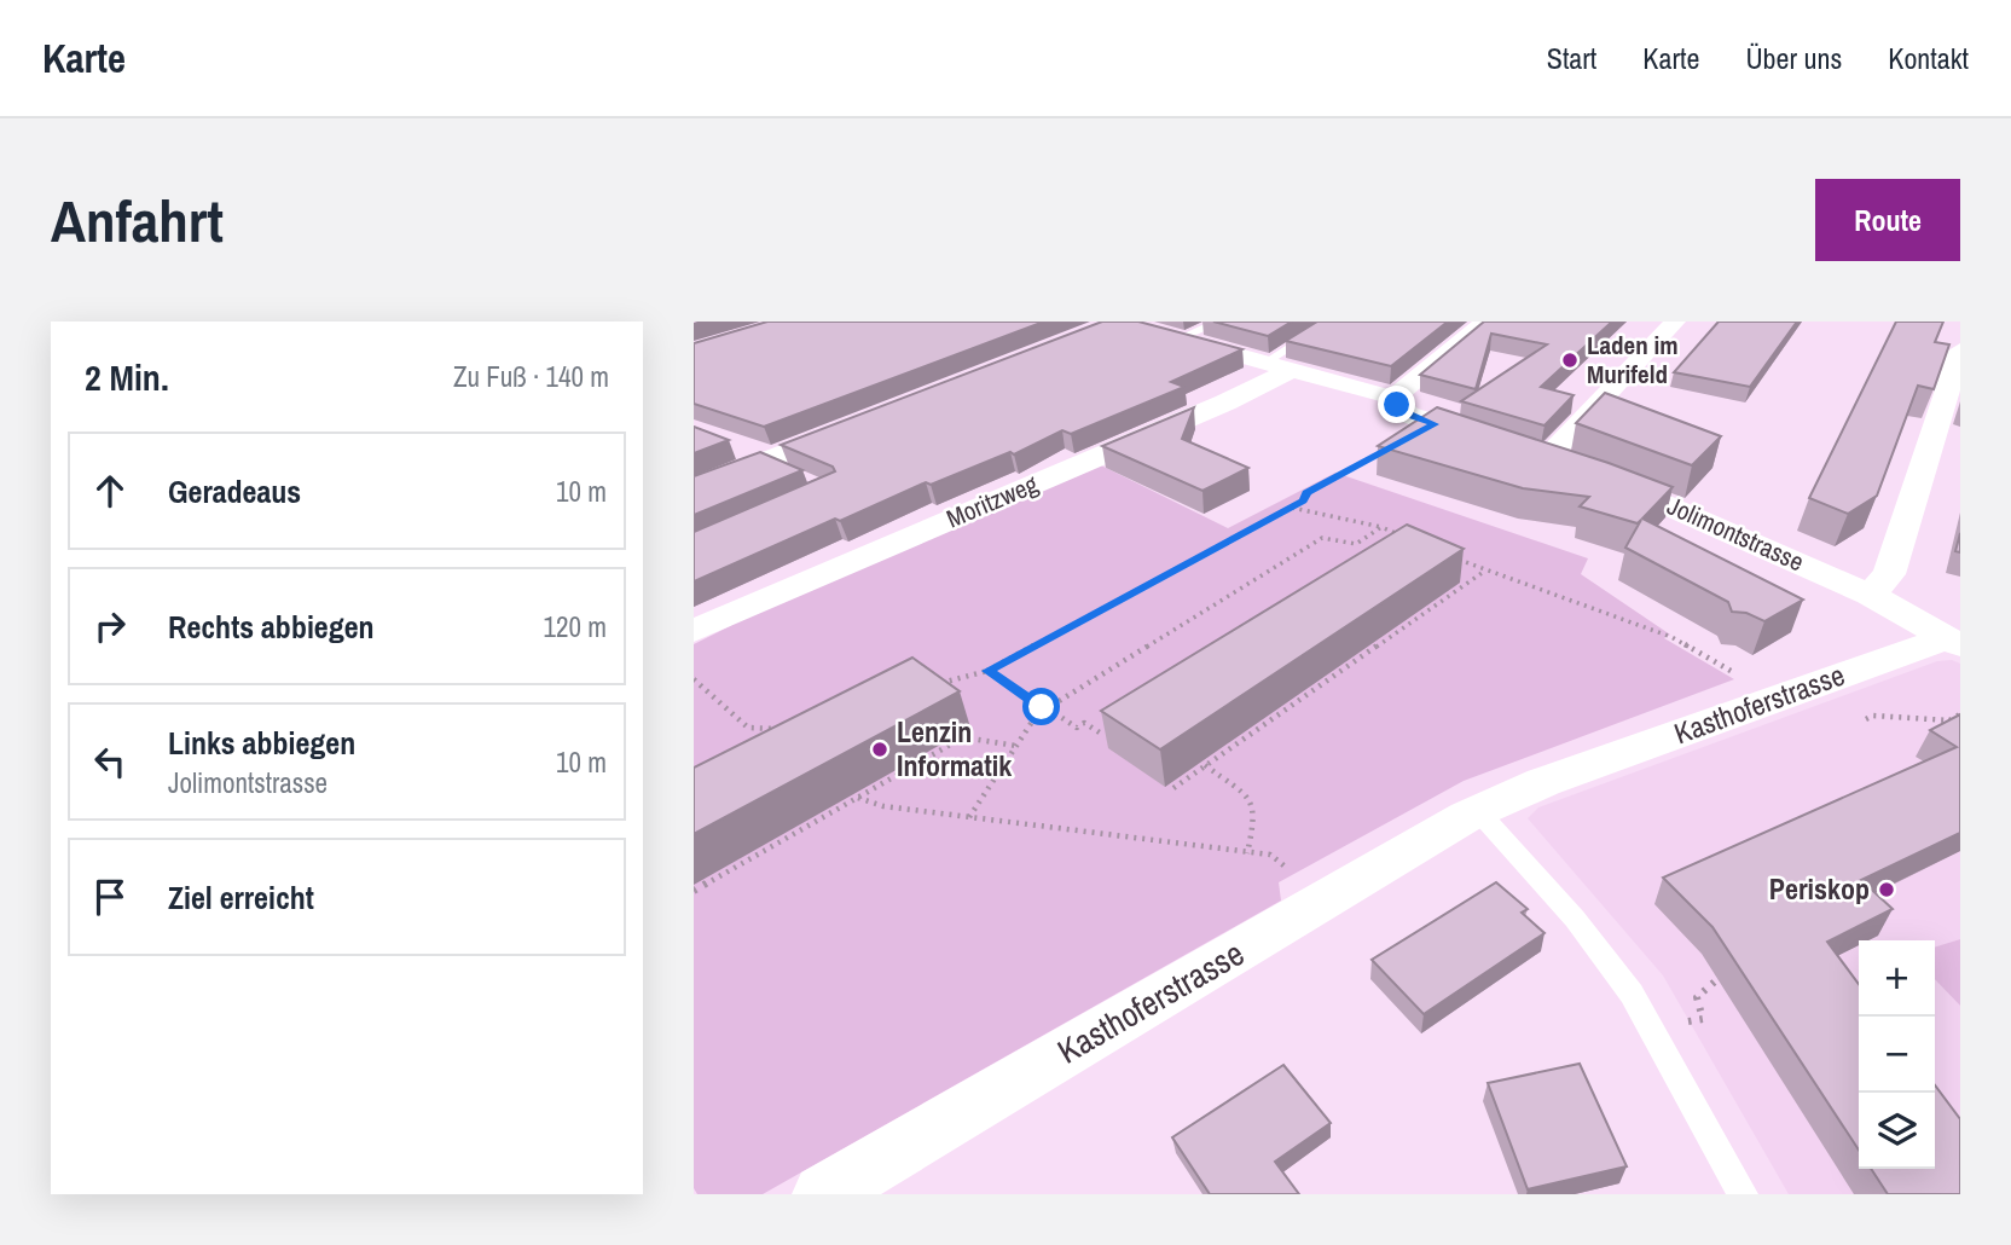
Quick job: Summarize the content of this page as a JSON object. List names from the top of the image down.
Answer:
{
  "streets": {
    "street": ["Moritzweg", "Jolimontstrasse", "Kasthoferstrasse"]
  },
  "crossings": [
    ["Jolimontstrasse", "Kasthoferstrasse"]
  ],
  "places": ["Laden im Murifeld", "Lenzin Informatik", "Periskop"],
  "page": {
    "header": "Karte",
    "nav": [
      "Start",
      "Karte",
      "Über uns",
      "Kontakt"
    ],
    "buttons": "Route",
    "title": "Anfahrt",
    "heading": ["2 Min.", "Zu Fuß · 140 m"],
    "list": [
      ["Geradeaus", "10 m"],
      ["Rechts abbiegen", "120 m"],
      ["Links abbiegen", "Jolimontstrasse", "10 m"],
      "Ziel erreicht"
    ],
    "map_buttons": ["+", "−"]
  }
}
